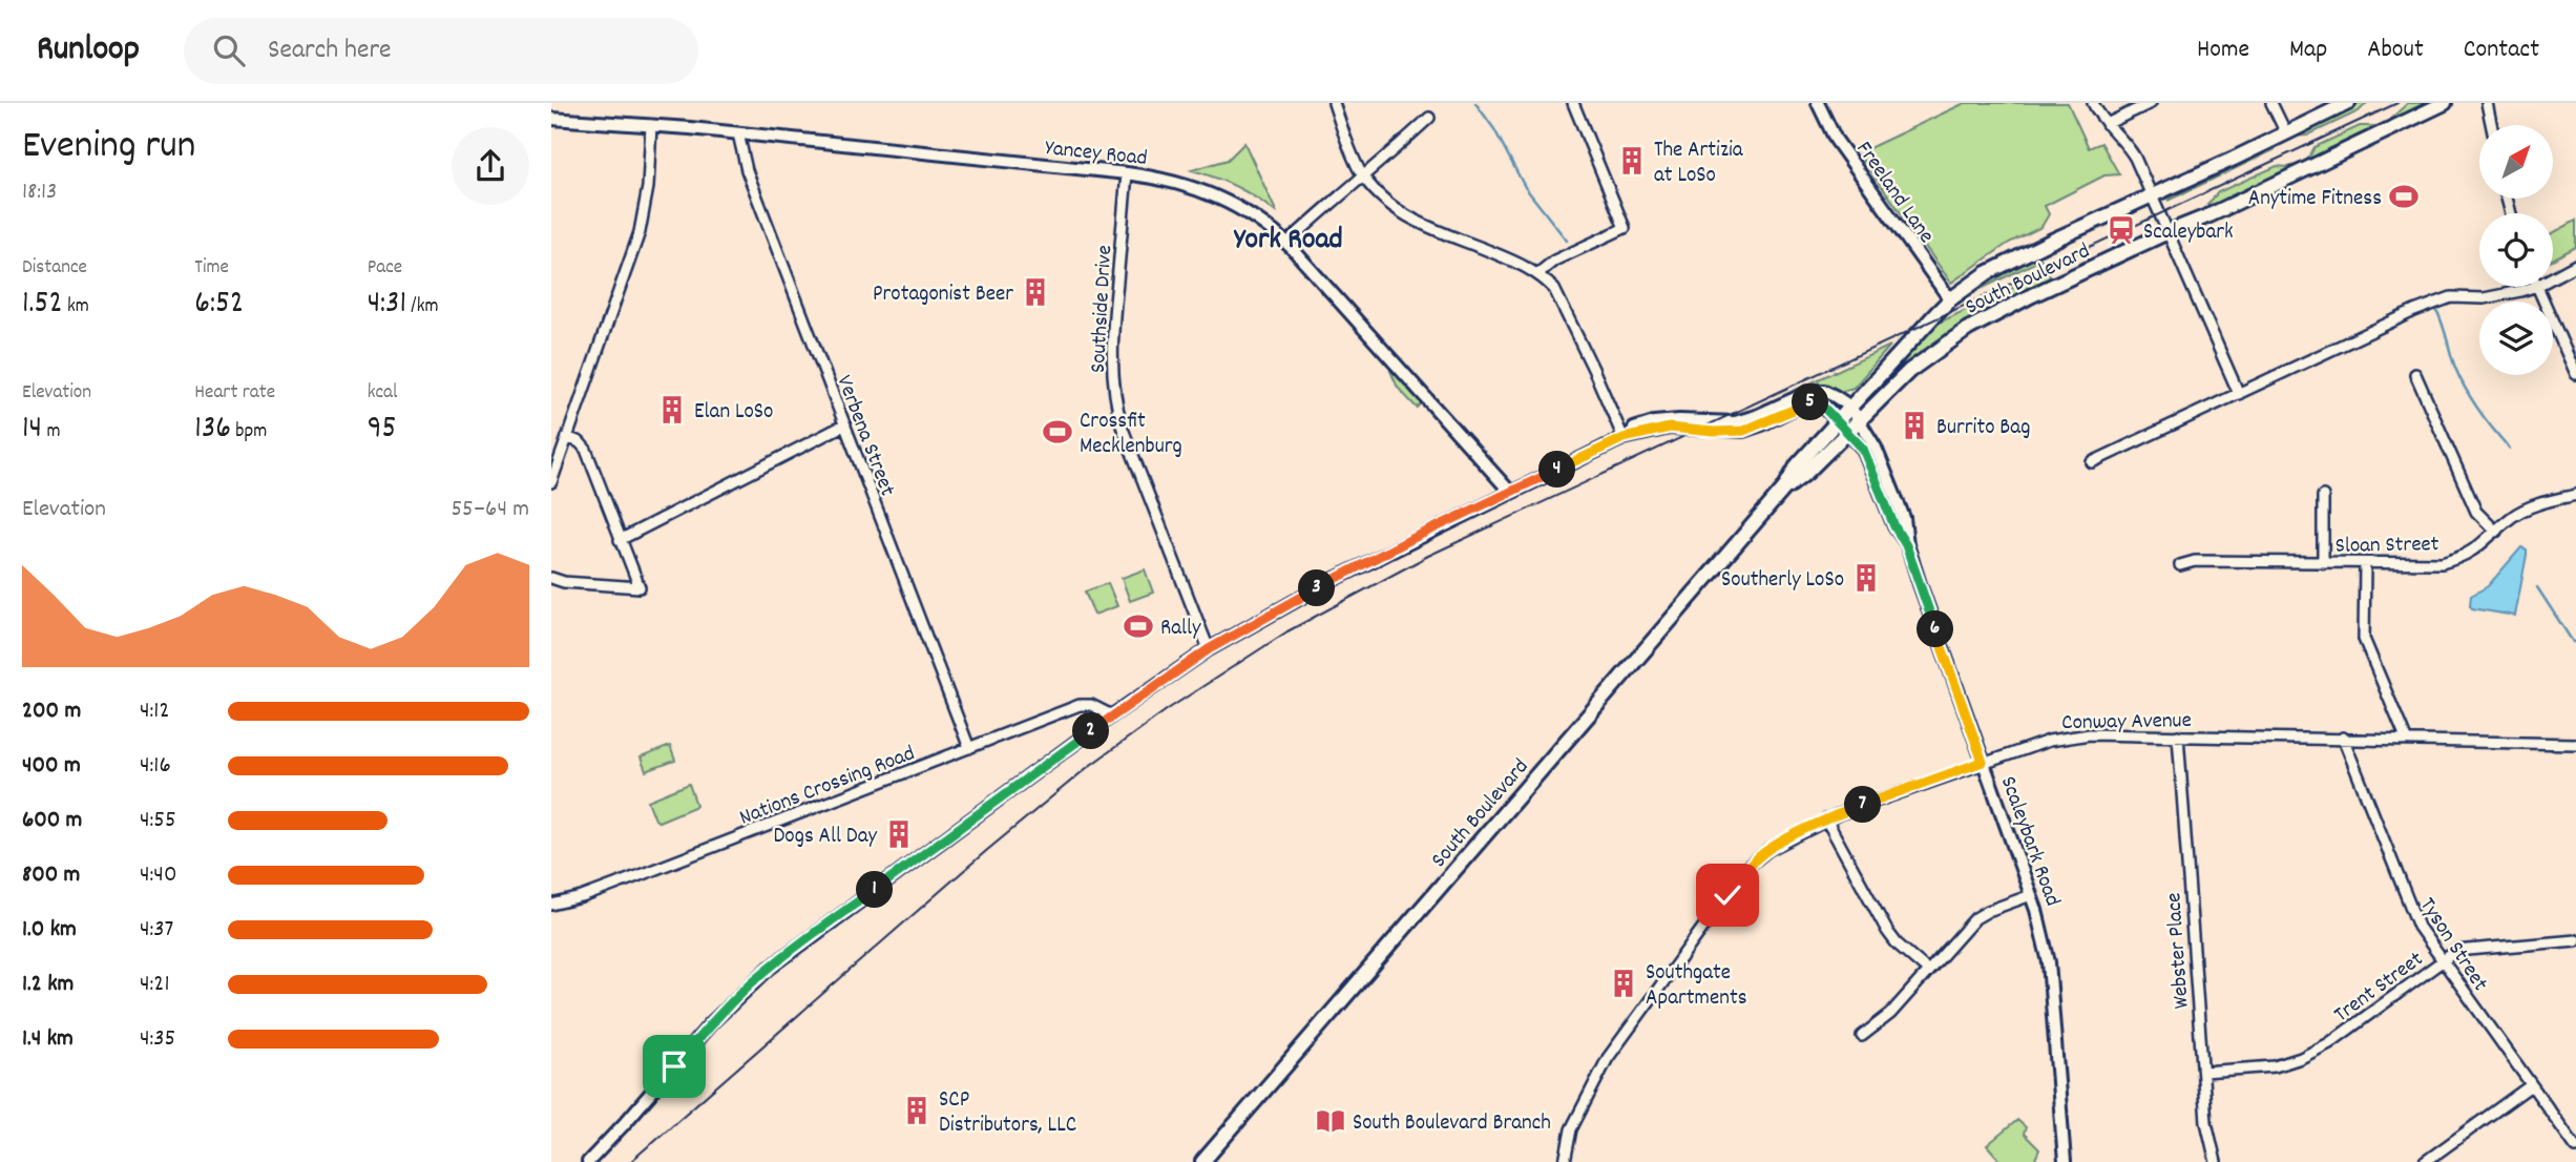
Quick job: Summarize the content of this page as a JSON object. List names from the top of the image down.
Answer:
{
  "streets": {
    "main road": ["South Boulevard"],
    "street": [
      "Yancey Road",
      "Freeland Lane",
      "Southside Drive",
      "Verbena Street",
      "Sloan Street",
      "Conway Avenue",
      "Nations Crossing Road",
      "Scaleybark Road",
      "Tyson Street",
      "Webster Place",
      "Trent Street"
    ]
  },
  "crossings": [
    ["Yancey Road", "Southside Drive"],
    ["Yancey Road", "Verbena Street"],
    ["Freeland Lane", "South Boulevard"],
    ["South Boulevard", "Scaleybark Road"],
    ["Verbena Street", "Nations Crossing Road"],
    ["Conway Avenue", "Scaleybark Road"],
    ["Conway Avenue", "Tyson Street"],
    ["Conway Avenue", "Webster Place"],
    ["Tyson Street", "Trent Street"],
    ["Webster Place", "Trent Street"]
  ],
  "districts": ["York Road"],
  "places": {
    "building": [
      "The Artizia at LoSo",
      "Protagonist Beer",
      "Elan LoSo",
      "Burrito Bag",
      "Southerly LoSo",
      "Dogs All Day",
      "Southgate Apartments",
      "SCP Distributors, LLC"
    ],
    "sports": ["Anytime Fitness", "Crossfit Mecklenburg", "Rally"],
    "station": ["Scaleybark"],
    "library": ["South Boulevard Branch"]
  },
  "north": "top right",
  "page": {
    "header": "Runloop",
    "search": "Search here",
    "nav": [
      "Home",
      "Map",
      "About",
      "Contact"
    ],
    "heading": ["Evening run", "18:13"],
    "stats": [
      ["Distance", "1.52 km"],
      ["Time", "6:52"],
      ["Pace", "4:31 /km"],
      ["Elevation", "14 m"],
      ["Heart rate", "136 bpm"],
      ["kcal", "95"]
    ],
    "pins": [
      "5",
      "4",
      "3",
      "6",
      "2",
      "7",
      "1"
    ],
    "chart": ["Elevation", "55–64 m"],
    "list": [
      {
        "name": "200 m",
        "note": "4:12"
      },
      {
        "name": "400 m",
        "note": "4:16"
      },
      {
        "name": "600 m",
        "note": "4:55"
      },
      {
        "name": "800 m",
        "note": "4:40"
      },
      {
        "name": "1.0 km",
        "note": "4:37"
      },
      {
        "name": "1.2 km",
        "note": "4:21"
      },
      {
        "name": "1.4 km",
        "note": "4:35"
      }
    ]
  }
}
